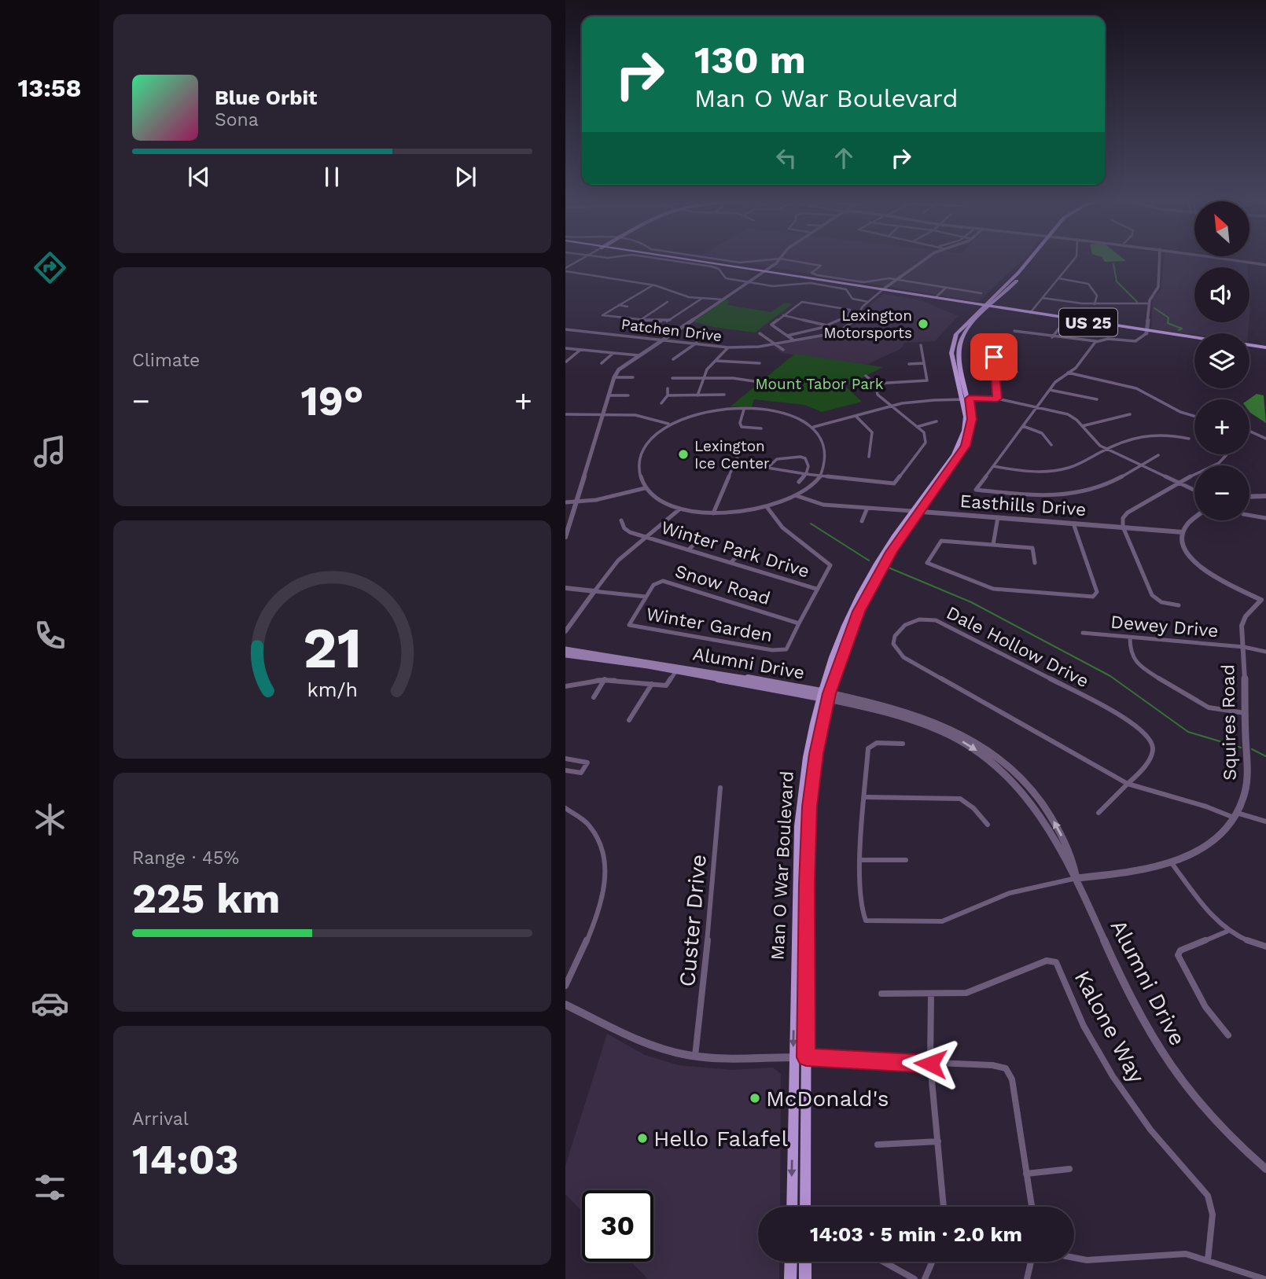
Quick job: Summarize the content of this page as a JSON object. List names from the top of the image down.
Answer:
{
  "streets": {
    "highway": ["US 25"],
    "main road": ["Alumni Drive", "Man O War Boulevard"],
    "street": [
      "Patchen Drive",
      "Easthills Drive",
      "Winter Park Drive",
      "Snow Road",
      "Winter Garden",
      "Dewey Drive",
      "Dale Hollow Drive",
      "Squires Road",
      "Custer Drive",
      "Kalone Way"
    ]
  },
  "crossings": [
    ["US 25", "Man O War Boulevard"],
    ["Easthills Drive", "Squires Road"],
    ["Easthills Drive", "Man O War Boulevard"],
    ["Winter Park Drive", "Winter Garden"],
    ["Snow Road", "Winter Garden"],
    ["Dewey Drive", "Squires Road"],
    ["Dale Hollow Drive", "Squires Road"],
    ["Alumni Drive", "Squires Road"],
    ["Alumni Drive", "Man O War Boulevard"]
  ],
  "parks": ["Mount Tabor Park"],
  "places": [
    "Lexington Motorsports",
    "Lexington Ice Center",
    "McDonald's",
    "Hello Falafel"
  ],
  "north": "top left",
  "page": {
    "tabs": "13:58",
    "turn": ["130 m", "Man O War Boulevard"],
    "song": ["Blue Orbit", "Sona"],
    "map_buttons": ["+", "−"],
    "tile": [
      "Climate",
      ["Range · 45%", "225 km"],
      ["Arrival", "14:03"]
    ],
    "heat": ["−", "19°", "+"],
    "limit": "30",
    "trip": "14:03 · 5 min · 2.0 km",
    "gauge": ["21", "km/h"]
  }
}
